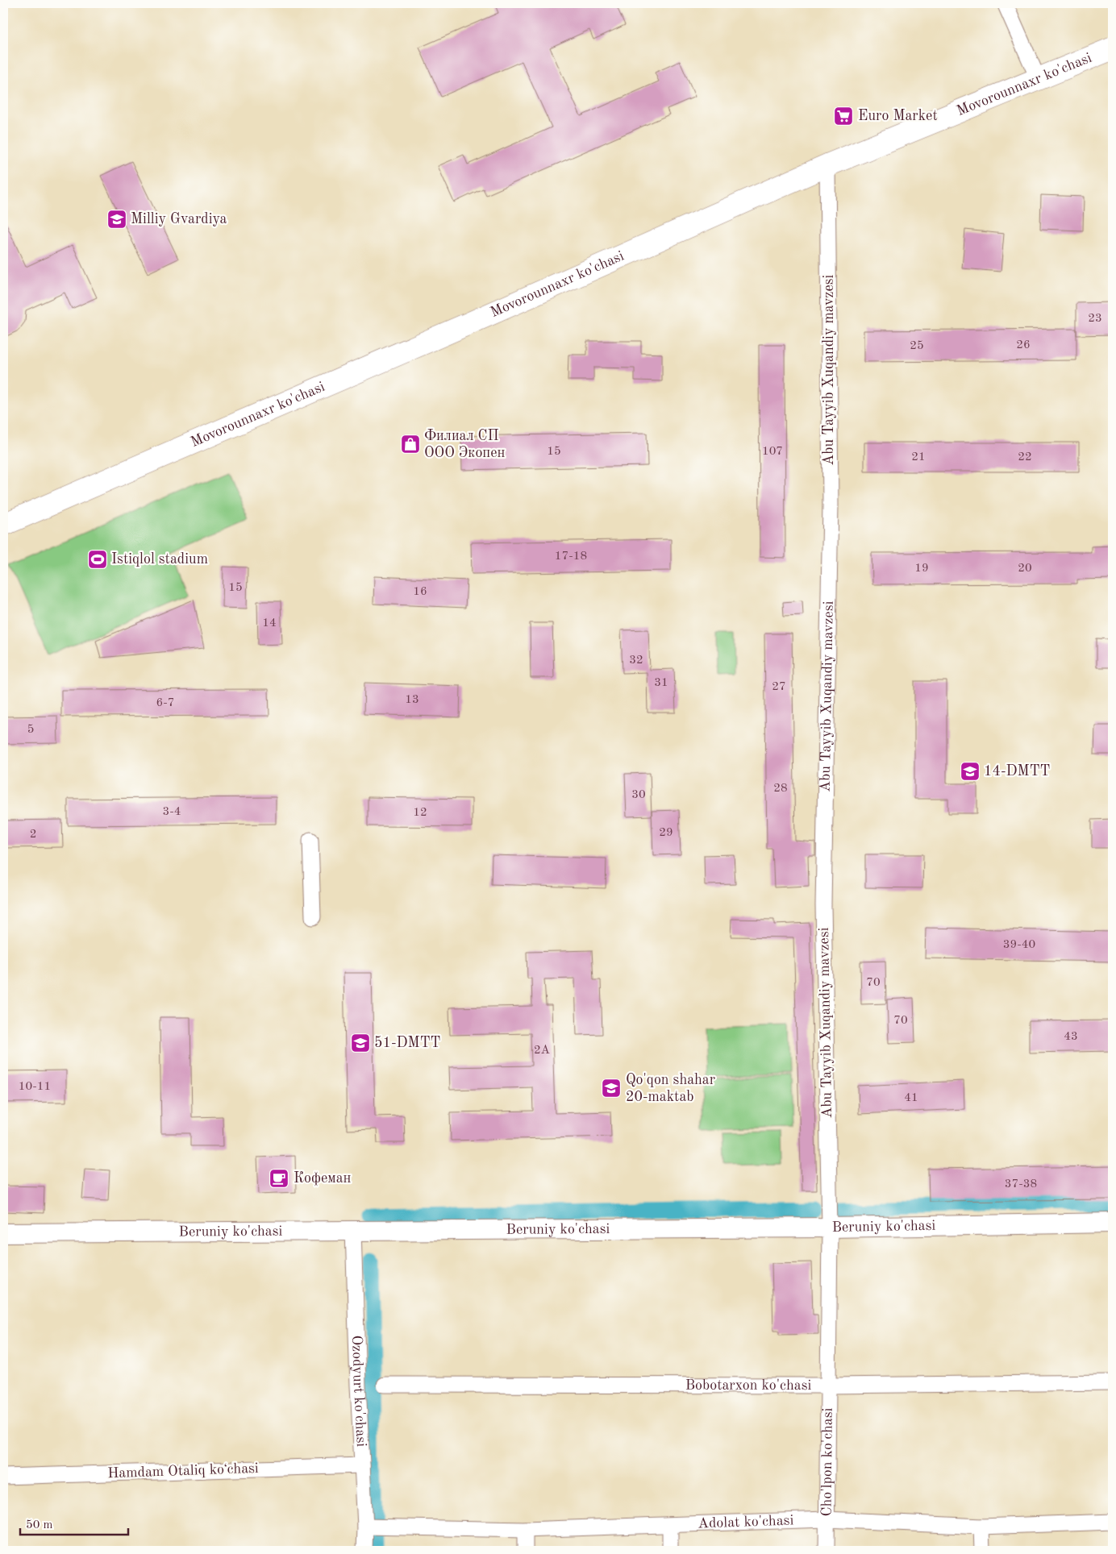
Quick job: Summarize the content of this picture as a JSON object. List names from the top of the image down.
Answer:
{
  "streets": {
    "highway": ["Movorounnaxr ko'chasi"],
    "main road": ["Beruniy ko'chasi"],
    "street": [
      "Abu Tayyib Xuqandiy mavzesi",
      "Bobotarxon ko'chasi",
      "Ozodyurt ko'chasi",
      "Cho'lpon ko'chasi",
      "Hamdam Otaliq koʻchasi",
      "Adolat ko'chasi"
    ]
  },
  "crossings": [
    ["Movorounnaxr ko'chasi", "Abu Tayyib Xuqandiy mavzesi"],
    ["Abu Tayyib Xuqandiy mavzesi", "Beruniy ko'chasi"],
    ["Abu Tayyib Xuqandiy mavzesi", "Cho'lpon ko'chasi"],
    ["Beruniy ko'chasi", "Ozodyurt ko'chasi"],
    ["Beruniy ko'chasi", "Cho'lpon ko'chasi"],
    ["Bobotarxon ko'chasi", "Cho'lpon ko'chasi"],
    ["Ozodyurt ko'chasi", "Hamdam Otaliq koʻchasi"],
    ["Ozodyurt ko'chasi", "Adolat ko'chasi"],
    ["Cho'lpon ko'chasi", "Adolat ko'chasi"]
  ],
  "places": {
    "supermarket": ["Euro Market"],
    "school or university": [
      "Milliy Gvardiya",
      "14-DMTT",
      "51-DMTT",
      "Qo'qon shahar 20-maktab"
    ],
    "shop": ["Филиал СП ООО Экопен"],
    "sports": ["Istiqlol stadium"],
    "cafe": ["Кофеман"]
  },
  "house_numbers": [
    "23",
    "26",
    "25",
    "15",
    "107",
    "21",
    "22",
    "17-18",
    "19",
    "20",
    "15",
    "16",
    "14",
    "32",
    "31",
    "27",
    "13",
    "6-7",
    "5",
    "28",
    "30",
    "3-4",
    "12",
    "29",
    "2",
    "39-40",
    "70",
    "70",
    "43",
    "2A",
    "10-11",
    "41",
    "37-38"
  ],
  "scale_bar": "50 m"
}
